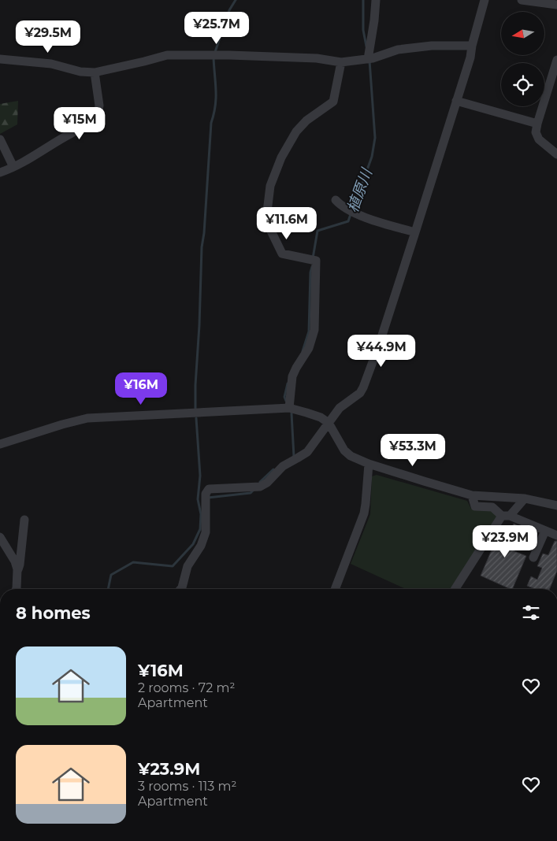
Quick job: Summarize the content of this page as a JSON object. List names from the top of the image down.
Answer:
{
  "water": ["植原川"],
  "north": "left",
  "page": {
    "price": [
      "¥25.7M",
      "¥29.5M",
      "¥15M",
      "¥11.6M",
      "¥44.9M",
      "¥16M",
      "¥53.3M",
      "¥23.9M"
    ],
    "heading": "8 homes",
    "list": [
      {
        "name": "¥16M",
        "note": "2 rooms · 72 m² · Apartment"
      },
      {
        "name": "¥23.9M",
        "note": "3 rooms · 113 m² · Apartment"
      }
    ]
  }
}
